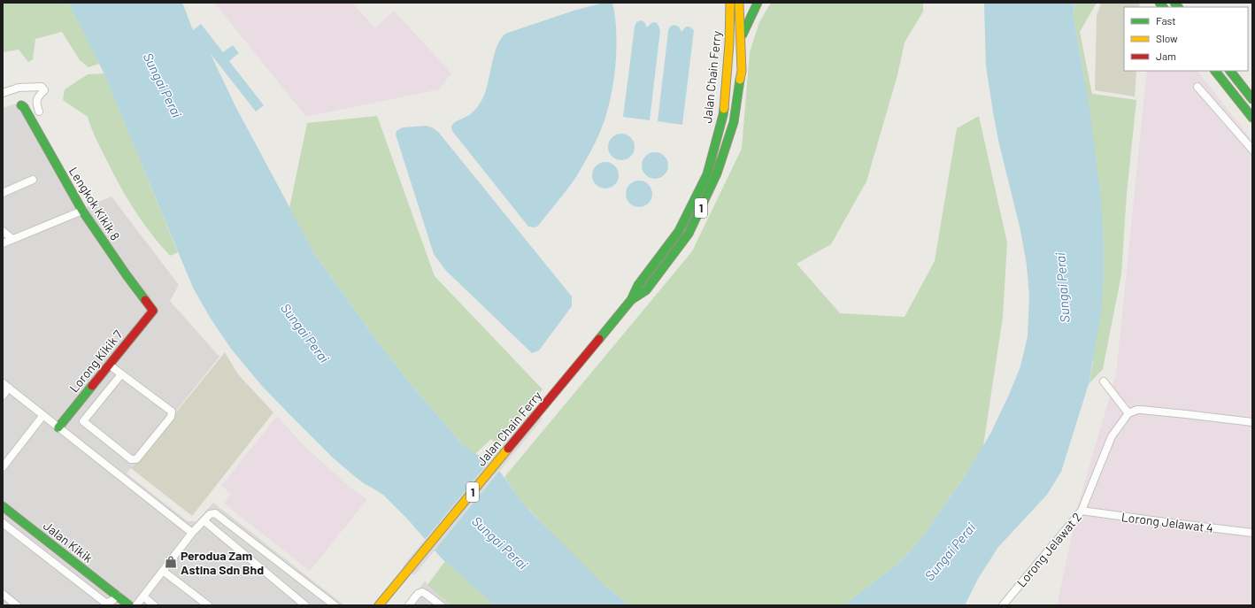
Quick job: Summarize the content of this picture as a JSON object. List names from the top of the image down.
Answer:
{
  "streets": {
    "main road": [
      "Jalan Chain Ferry",
      "Lengkok Kikik 8",
      "1",
      "Lorong Kikik 7",
      "Jalan Kikik"
    ],
    "street": ["Lorong Jelawat 4", "Lorong Jelawat 2"]
  },
  "crossings": [
    ["Lengkok Kikik 8", "Lorong Kikik 7"],
    ["Lorong Jelawat 4", "Lorong Jelawat 2"]
  ],
  "water": ["Sungai Perai"],
  "places": {
    "shop": ["Perodua Zam Astina Sdn Bhd"]
  },
  "legend": ["Fast", "Slow", "Jam"]
}
